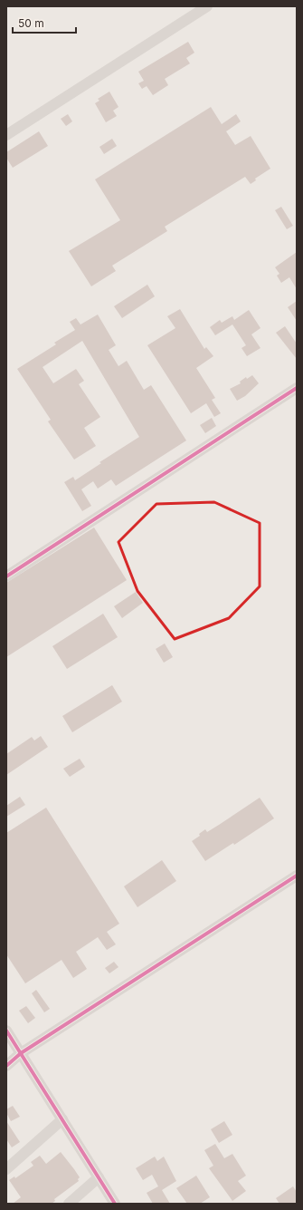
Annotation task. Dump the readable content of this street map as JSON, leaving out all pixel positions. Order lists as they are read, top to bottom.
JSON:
{
  "scale_bar": "50 m"
}
